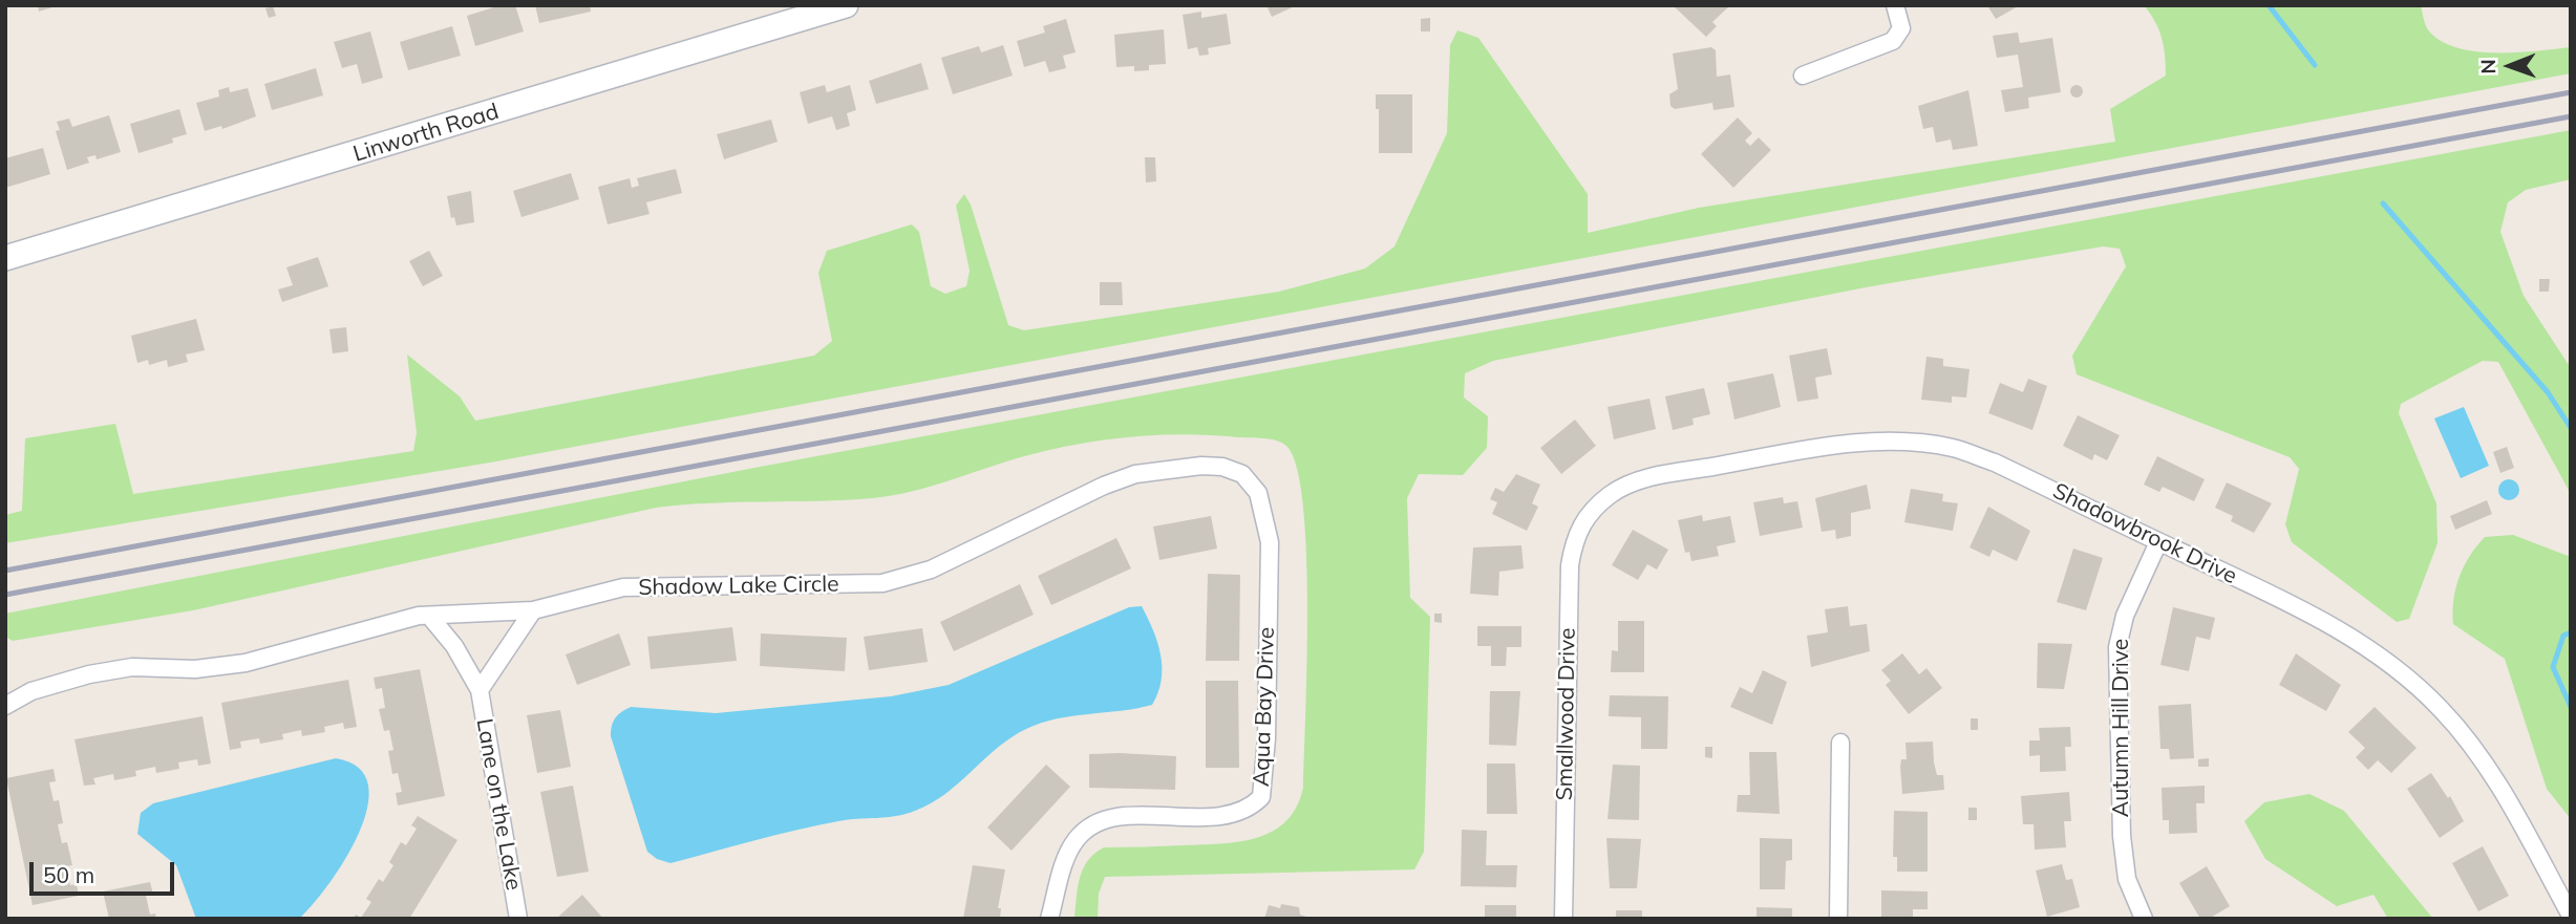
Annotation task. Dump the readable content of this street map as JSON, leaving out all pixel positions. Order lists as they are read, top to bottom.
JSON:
{
  "streets": {
    "main road": ["Linworth Road"],
    "street": [
      "Shadowbrook Drive",
      "Shadow Lake Circle",
      "Aqua Bay Drive",
      "Smallwood Drive",
      "Autumn Hill Drive",
      "Lane on the Lake"
    ]
  },
  "crossings": [
    ["Shadowbrook Drive", "Smallwood Drive"],
    ["Shadowbrook Drive", "Autumn Hill Drive"],
    ["Shadow Lake Circle", "Aqua Bay Drive"],
    ["Shadow Lake Circle", "Lane on the Lake"]
  ],
  "scale_bar": "50 m",
  "north": "left"
}
